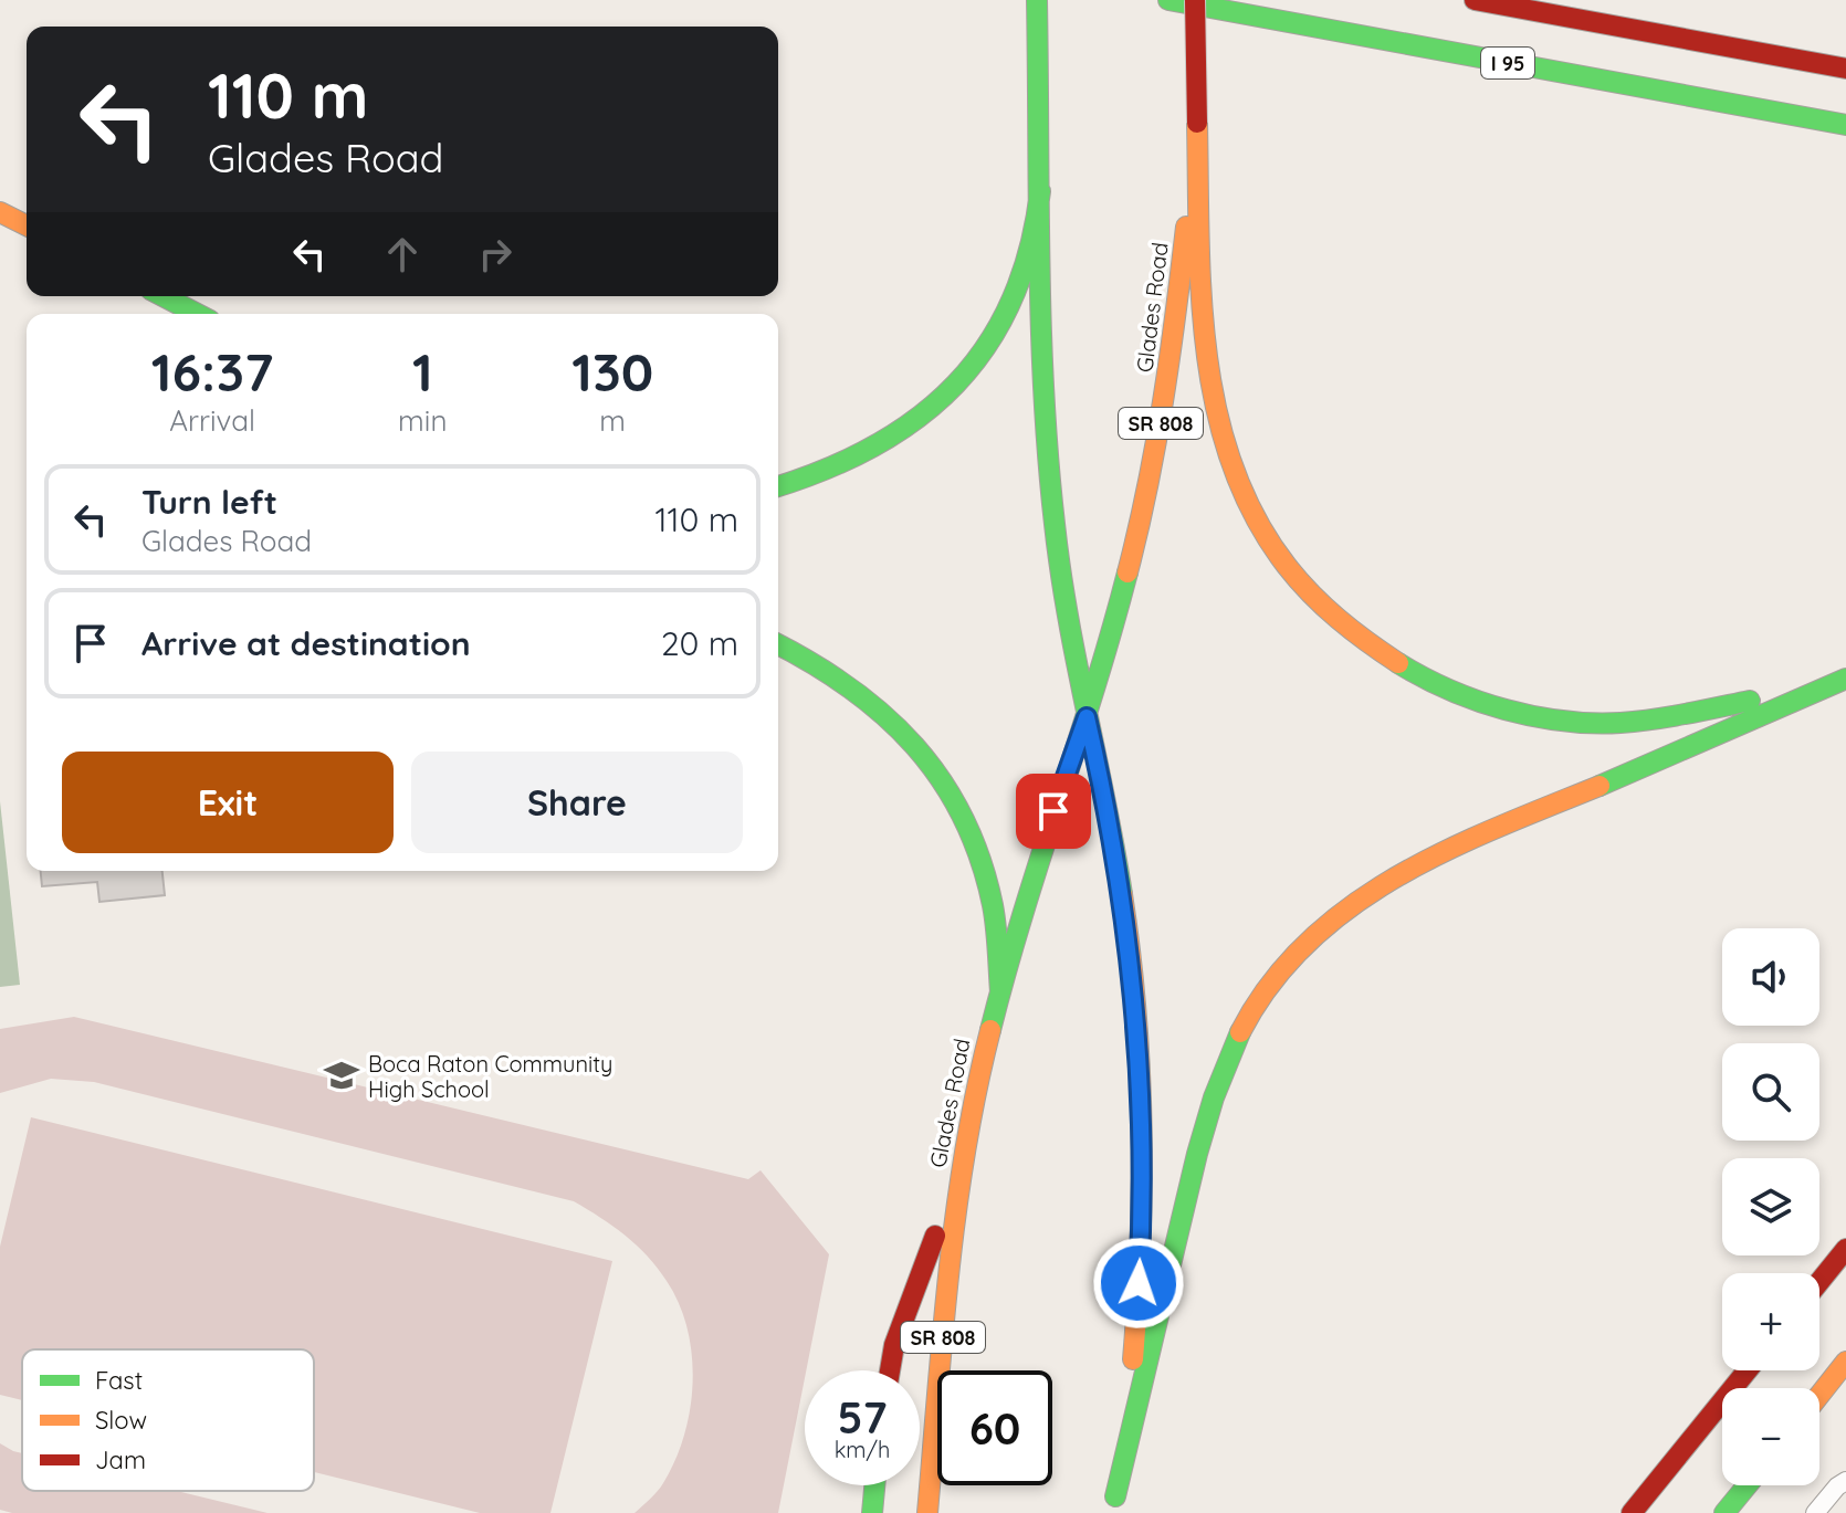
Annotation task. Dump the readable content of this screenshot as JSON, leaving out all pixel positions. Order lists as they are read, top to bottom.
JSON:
{
  "streets": {
    "main road": ["I 95", "Glades Road", "SR 808"]
  },
  "places": {
    "school or university": ["Boca Raton Community High School"]
  },
  "legend": ["Fast", "Slow", "Jam"],
  "page": {
    "turn": ["110 m", "Glades Road"],
    "eta": [
      "16:37",
      "Arrival",
      "1",
      "min",
      "130",
      "m"
    ],
    "list": [
      {
        "name": "Turn left",
        "note": "Glades Road",
        "value": "110 m"
      },
      {
        "name": "Arrive at destination",
        "value": "20 m"
      }
    ],
    "buttons": ["Exit", "Share"],
    "map_buttons": ["+", "−"],
    "speed": "57 km/h",
    "limit": "60"
  }
}
